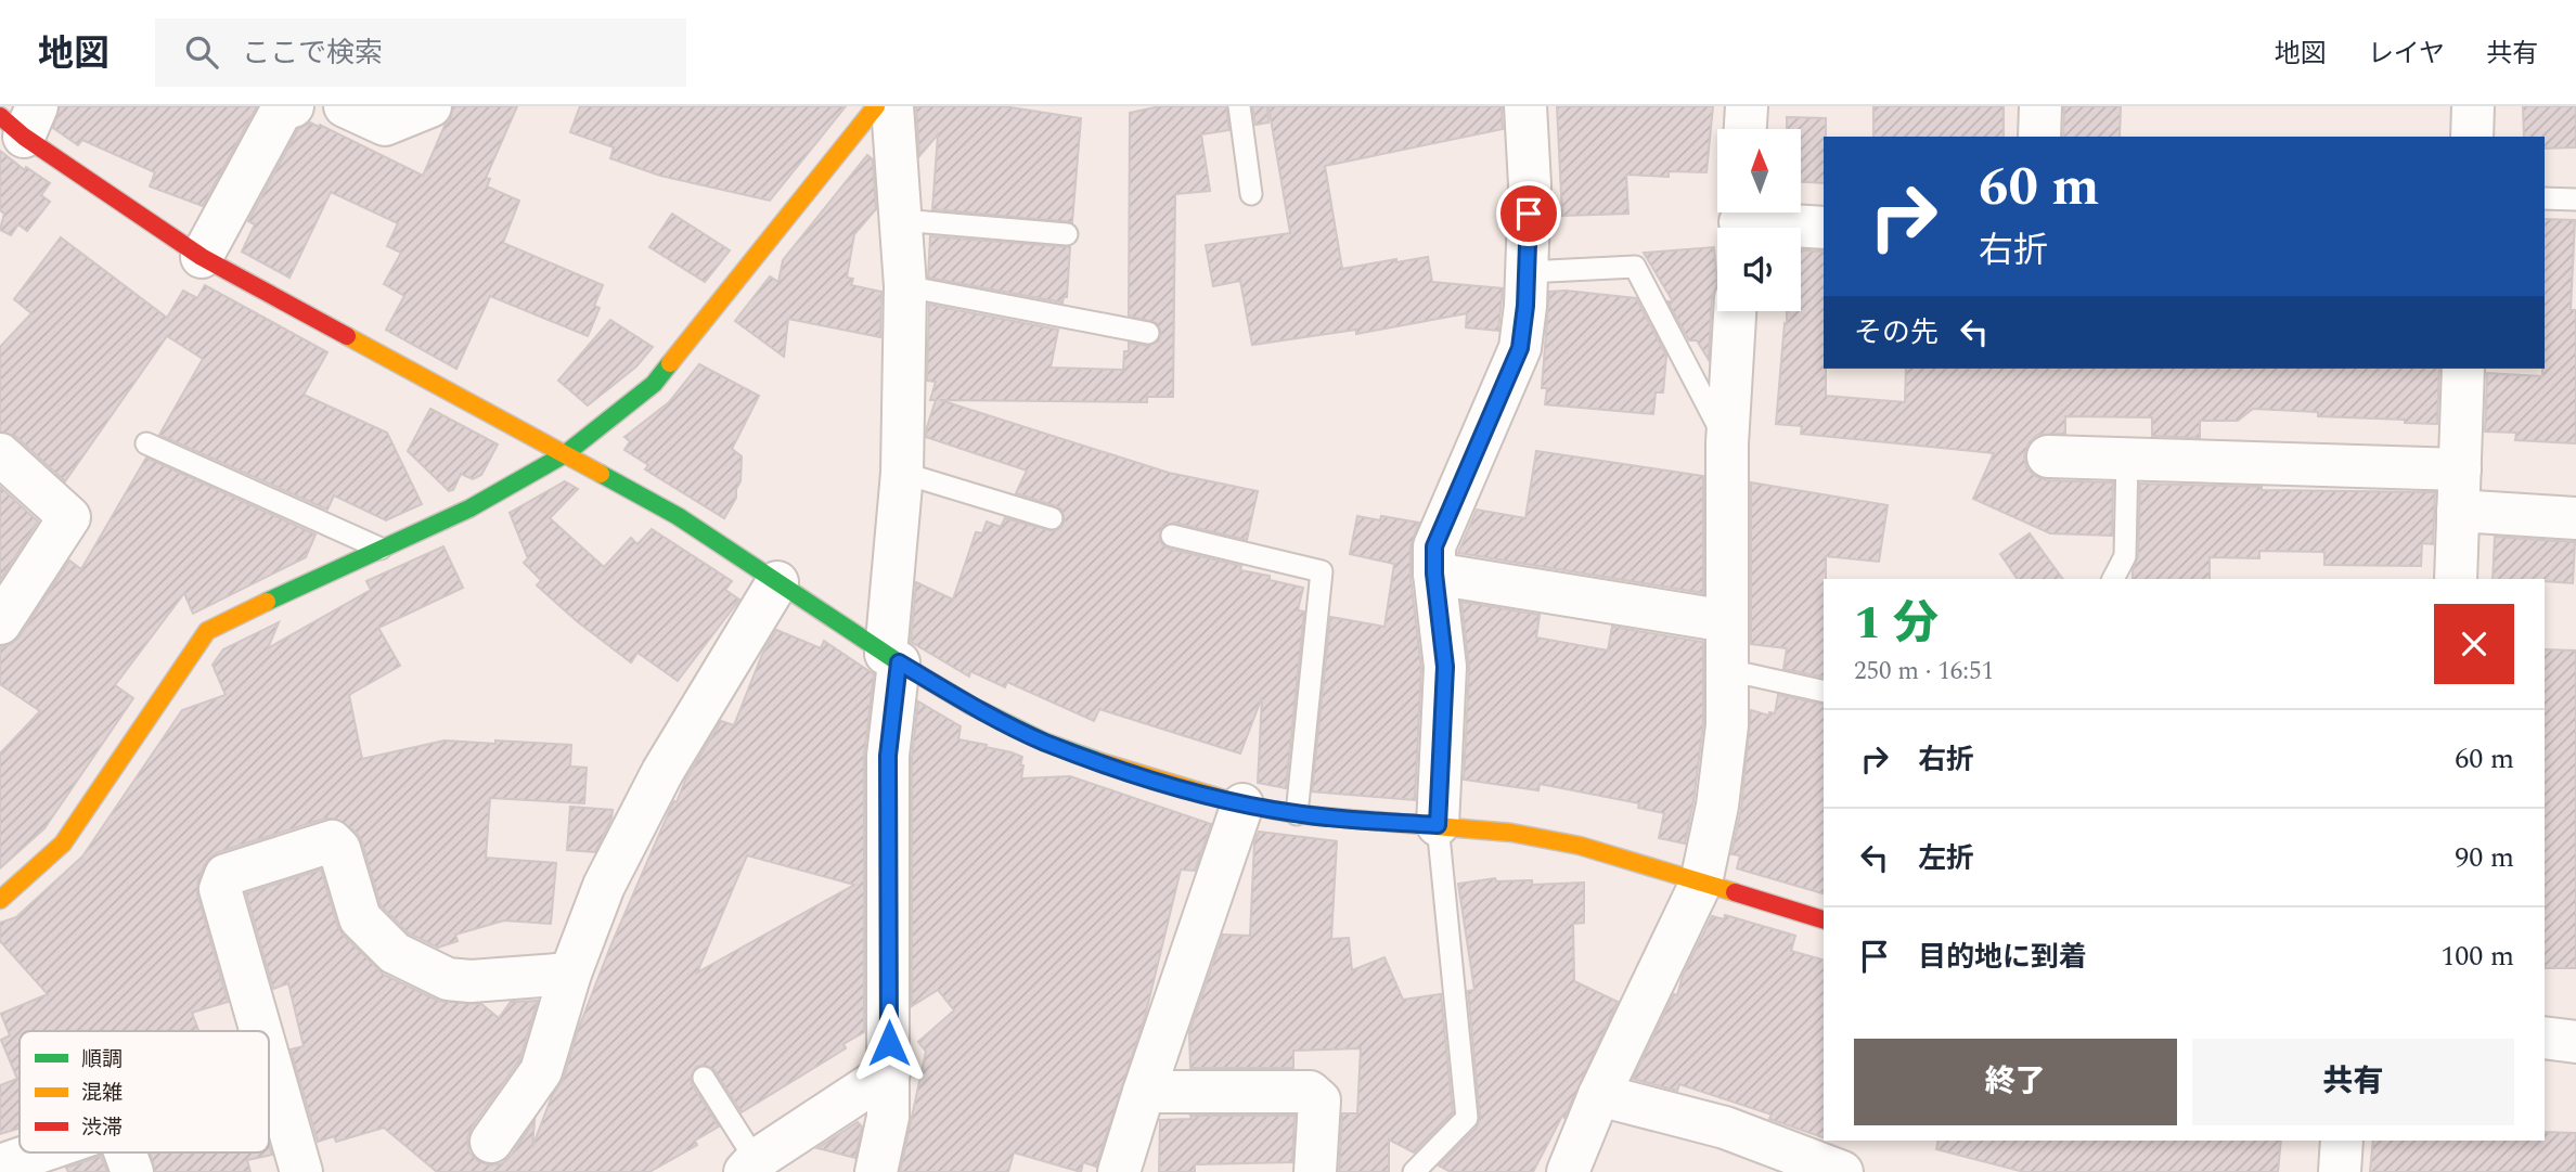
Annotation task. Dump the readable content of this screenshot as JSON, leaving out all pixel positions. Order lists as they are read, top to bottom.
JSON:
{
  "legend": ["順調", "混雑", "渋滞"],
  "north": "top",
  "page": {
    "header": "地図",
    "search": "ここで検索",
    "nav": ["地図", "レイヤ", "共有"],
    "turn": ["60 m", "右折"],
    "then": "その先",
    "heading": ["1 分", "250 m · 16:51"],
    "list": [
      {
        "name": "右折",
        "value": "60 m"
      },
      {
        "name": "左折",
        "value": "90 m"
      },
      {
        "name": "目的地に到着",
        "value": "100 m"
      }
    ],
    "buttons": ["終了", "共有"]
  }
}
